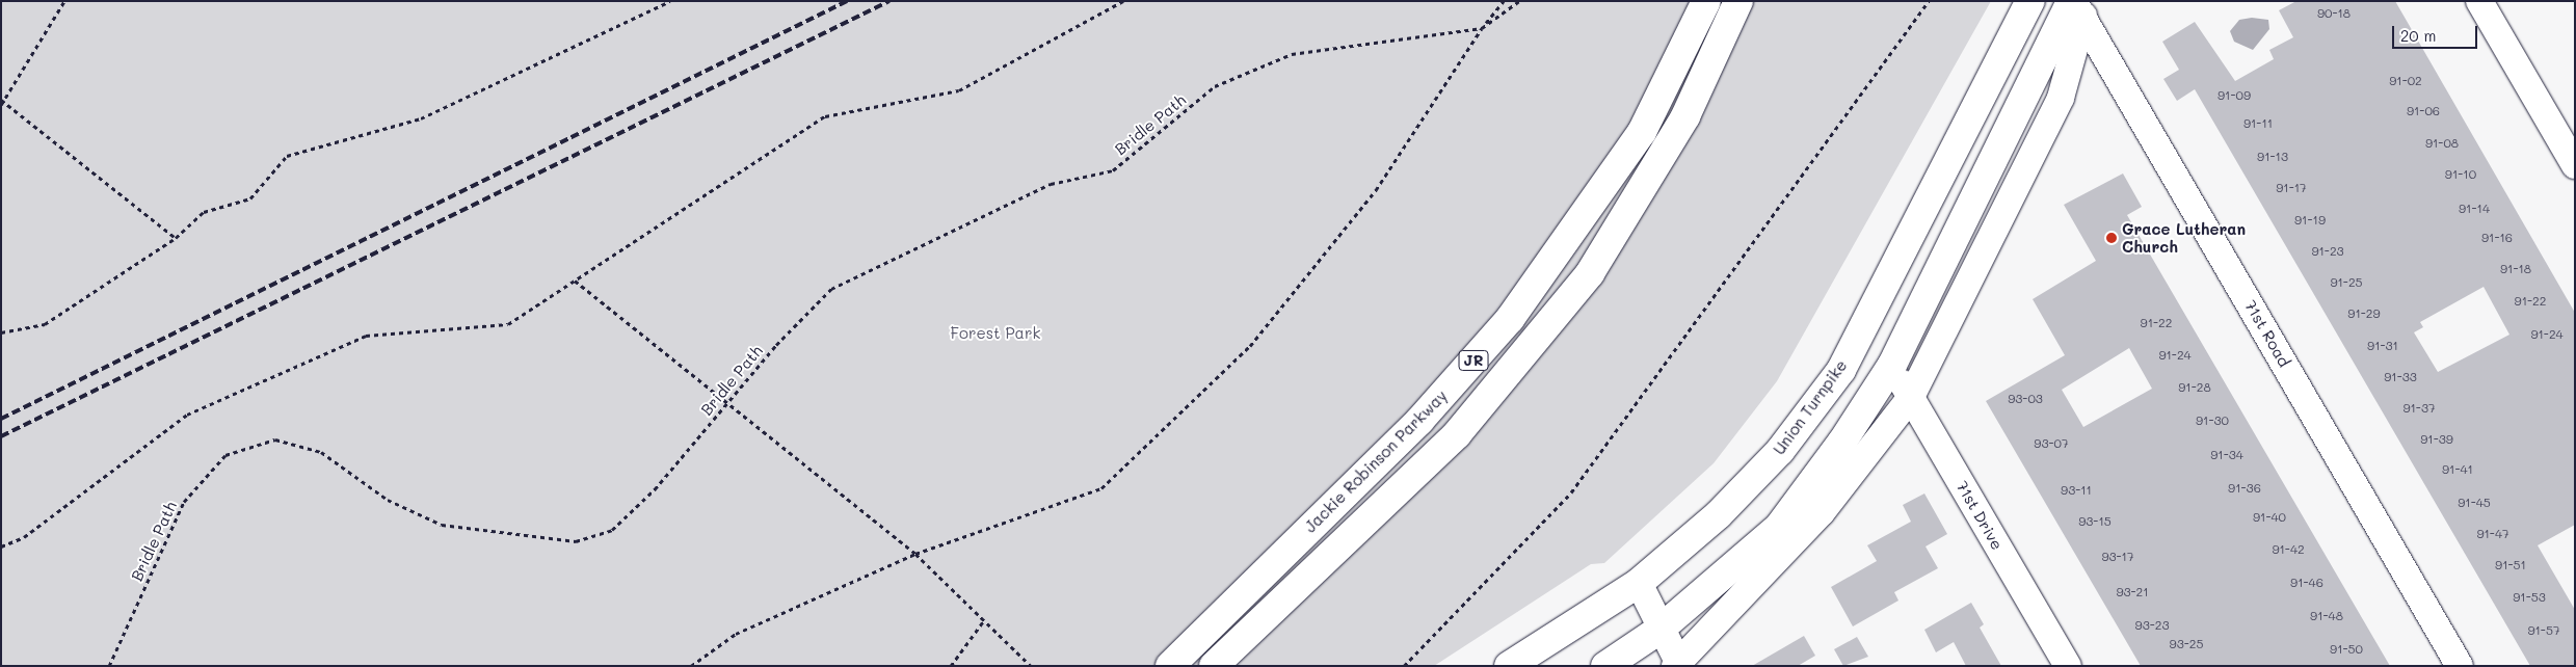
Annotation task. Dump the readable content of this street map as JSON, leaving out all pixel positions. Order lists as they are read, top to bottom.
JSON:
{
  "streets": {
    "main road": ["JR", "Union Turnpike", "Jackie Robinson Parkway"],
    "street": ["71st Road", "71st Drive"],
    "path": ["Bridle Path"]
  },
  "parks": ["Forest Park"],
  "places": ["Grace Lutheran Church"],
  "house_numbers": [
    "90-18",
    "91-02",
    "91-09",
    "91-06",
    "91-11",
    "91-08",
    "91-13",
    "91-10",
    "91-17",
    "91-14",
    "91-19",
    "91-16",
    "91-23",
    "91-18",
    "91-25",
    "91-22",
    "91-29",
    "91-22",
    "91-24",
    "91-31",
    "91-24",
    "91-33",
    "91-28",
    "93-03",
    "91-37",
    "91-30",
    "91-39",
    "93-07",
    "91-34",
    "91-41",
    "91-36",
    "93-11",
    "91-45",
    "91-40",
    "93-15",
    "91-47",
    "91-42",
    "93-17",
    "91-51",
    "91-46",
    "93-21",
    "91-53",
    "91-48",
    "93-23",
    "91-57",
    "93-25",
    "91-50"
  ],
  "scale_bar": "20 m"
}
